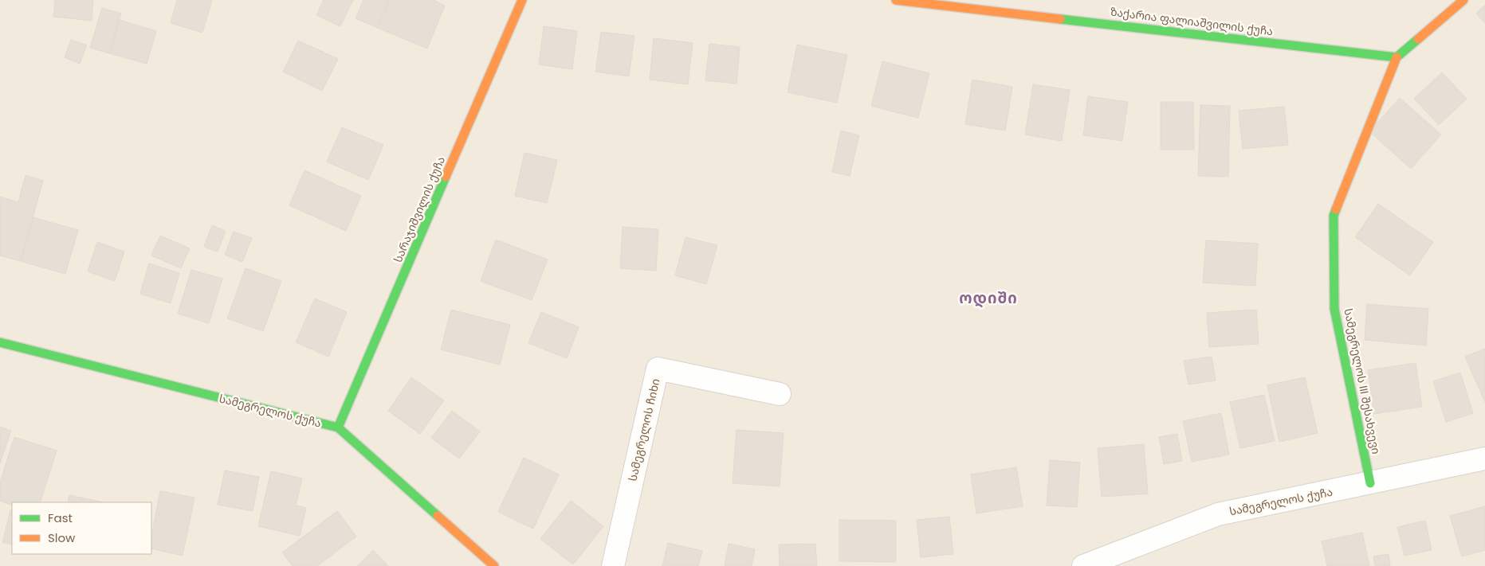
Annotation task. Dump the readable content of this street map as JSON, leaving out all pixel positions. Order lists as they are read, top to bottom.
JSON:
{
  "streets": {
    "street": [
      "ზაქარია ფალიაშვილის ქუჩა",
      "სარაჯიშვილის ქუჩა",
      "სამეგრელოს III შესახვევი",
      "სამეგრელოს ქუჩა",
      "სამეგრელოს ჩიხი"
    ]
  },
  "crossings": [
    ["ზაქარია ფალიაშვილის ქუჩა", "სამეგრელოს III შესახვევი"],
    ["სარაჯიშვილის ქუჩა", "სამეგრელოს ქუჩა"],
    ["სამეგრელოს III შესახვევი", "სამეგრელოს ქუჩა"]
  ],
  "districts": ["ოდიში"],
  "legend": ["Fast", "Slow"]
}
